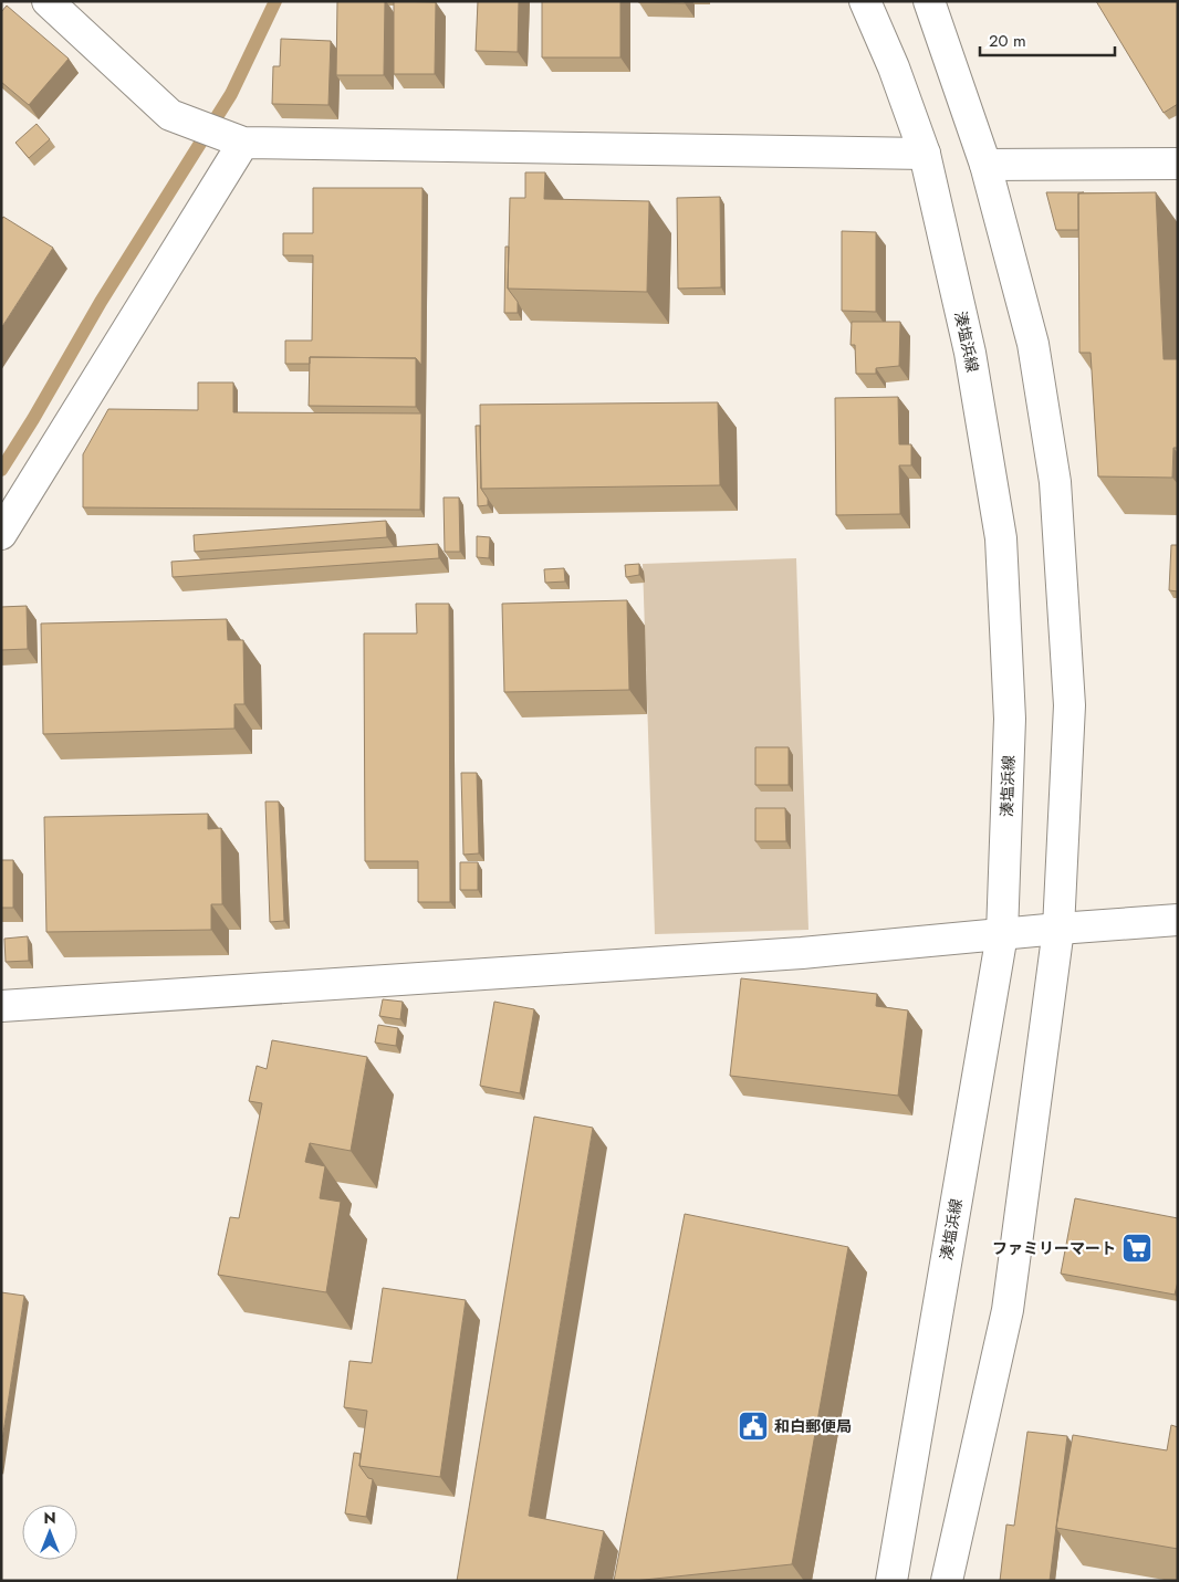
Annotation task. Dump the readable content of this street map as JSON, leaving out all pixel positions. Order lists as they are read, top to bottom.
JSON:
{
  "streets": {
    "main road": ["湊塩浜線"]
  },
  "places": {
    "supermarket": ["ファミリーマート"],
    "public building": ["和白郵便局"]
  },
  "scale_bar": "20 m",
  "north": "top"
}
